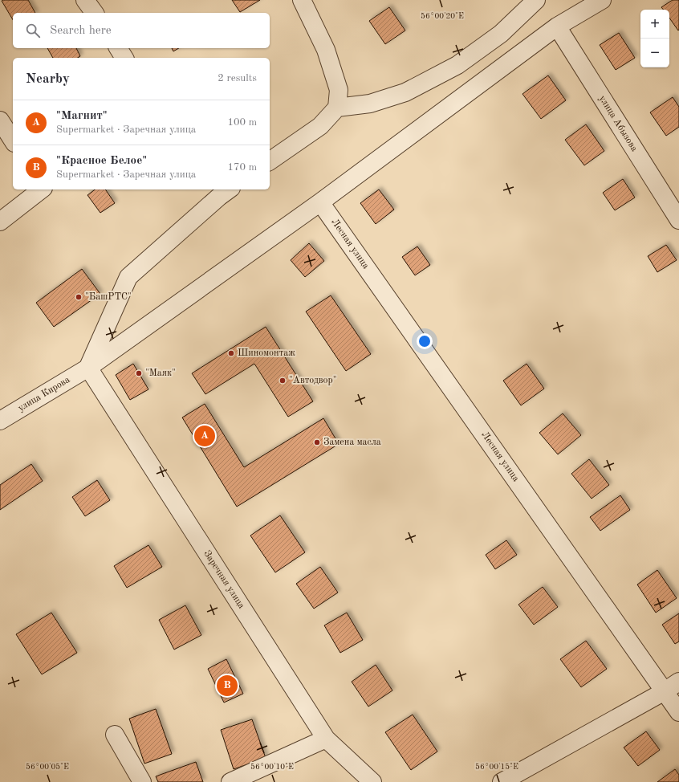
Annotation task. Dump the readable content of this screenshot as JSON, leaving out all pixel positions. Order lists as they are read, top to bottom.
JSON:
{
  "streets": {
    "street": [
      "улица Абызова",
      "Лесная улица",
      "улица Кирова",
      "Заречная улица"
    ]
  },
  "crossings": [
    ["улица Абызова", "улица Кирова"],
    ["Лесная улица", "улица Кирова"],
    ["улица Кирова", "Заречная улица"]
  ],
  "places": [
    "\"БашРТС\"",
    "Шиномонтаж",
    "\"Маяк\"",
    "\"Автодвор\"",
    "Замена масла"
  ],
  "page": {
    "map_buttons": ["+", "−"],
    "search": "Search here",
    "heading": ["Nearby", "2 results"],
    "list": [
      {
        "mark": "A",
        "name": "\"Магнит\"",
        "note": "Supermarket · Заречная улица",
        "value": "100 m"
      },
      {
        "mark": "B",
        "name": "\"Красное Белое\"",
        "note": "Supermarket · Заречная улица",
        "value": "170 m"
      }
    ],
    "pins": ["A", "B"]
  },
  "coordinates": [
    "56°00'20\"E",
    "56°00'05\"E",
    "56°00'10\"E",
    "56°00'15\"E"
  ]
}
